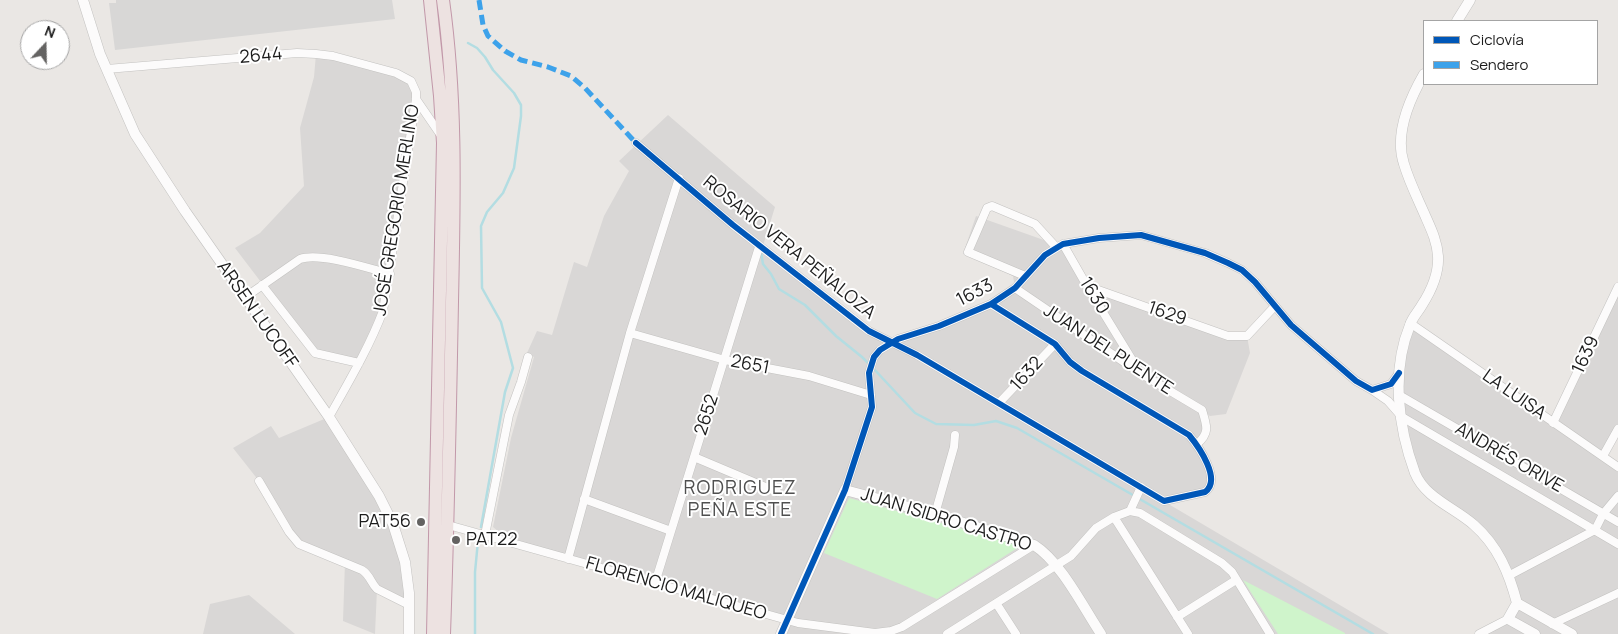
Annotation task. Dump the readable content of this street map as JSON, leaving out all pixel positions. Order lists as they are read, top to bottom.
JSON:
{
  "streets": {
    "street": [
      "2644",
      "JOSÉ GREGORIO MERLINO",
      "ROSARIO VERA PEÑALOZA",
      "1633",
      "1630",
      "1629",
      "ARSEN LUCOFF",
      "JUAN DEL PUENTE",
      "1639",
      "2651",
      "1632",
      "LA LUISA",
      "2652",
      "ANDRÉS ORIVE",
      "JUAN ISIDRO CASTRO",
      "FLORENCIO MALIQUEO"
    ]
  },
  "crossings": [
    ["2644", "JOSÉ GREGORIO MERLINO"],
    ["2644", "ARSEN LUCOFF"],
    ["JOSÉ GREGORIO MERLINO", "ARSEN LUCOFF"],
    ["ROSARIO VERA PEÑALOZA", "1633"],
    ["ROSARIO VERA PEÑALOZA", "JUAN DEL PUENTE"],
    ["ROSARIO VERA PEÑALOZA", "1632"],
    ["ROSARIO VERA PEÑALOZA", "2652"],
    ["1633", "1630"],
    ["1633", "JUAN DEL PUENTE"],
    ["1633", "2651"],
    ["1633", "ANDRÉS ORIVE"],
    ["1633", "JUAN ISIDRO CASTRO"],
    ["1630", "1629"],
    ["1630", "JUAN DEL PUENTE"],
    ["1630", "ANDRÉS ORIVE"],
    ["1629", "ANDRÉS ORIVE"],
    ["JUAN DEL PUENTE", "1632"],
    ["1639", "LA LUISA"],
    ["2651", "2652"],
    ["2652", "FLORENCIO MALIQUEO"],
    ["JUAN ISIDRO CASTRO", "FLORENCIO MALIQUEO"]
  ],
  "districts": ["RODRIGUEZ PEÑA ESTE"],
  "places": ["PAT56", "PAT22"],
  "legend": ["Ciclovía", "Sendero"],
  "north": "top"
}
